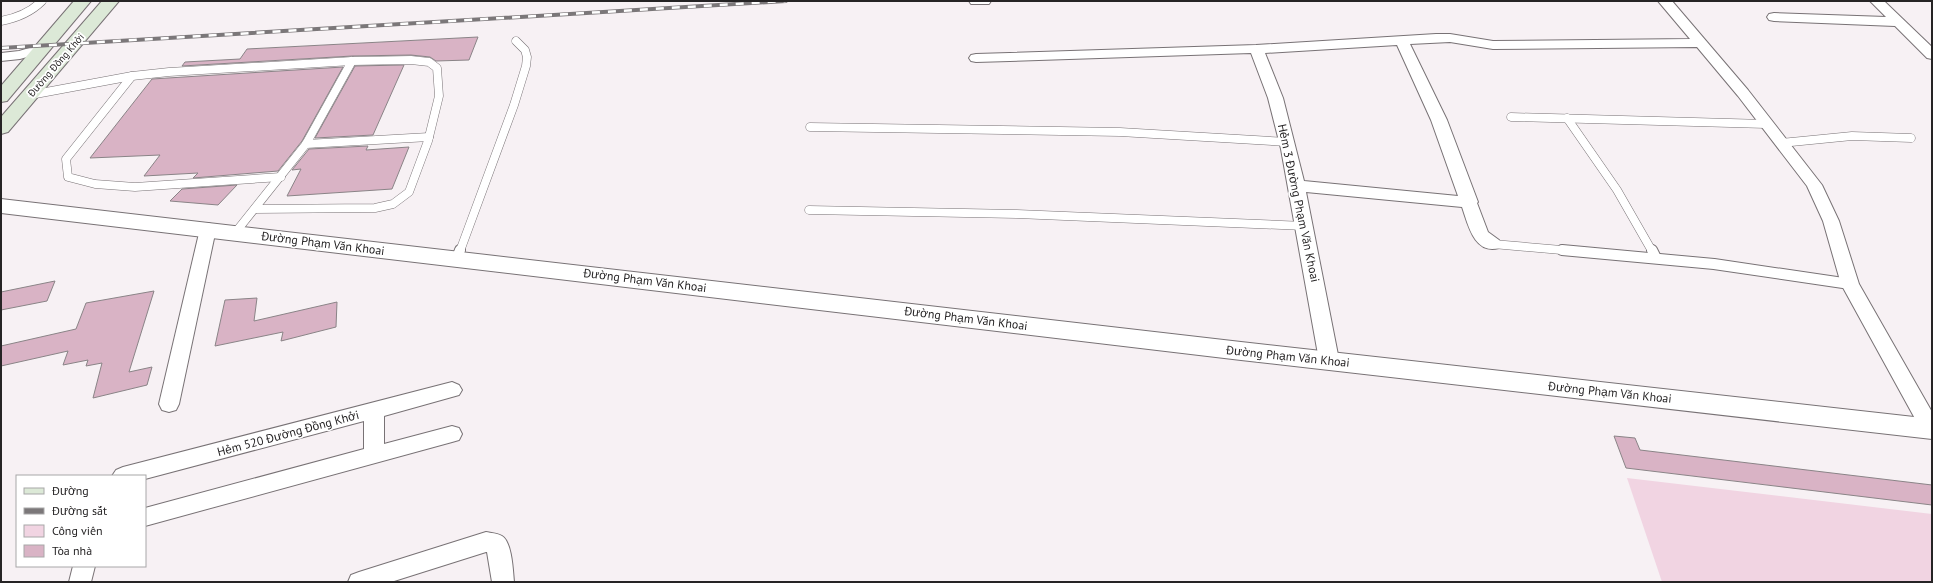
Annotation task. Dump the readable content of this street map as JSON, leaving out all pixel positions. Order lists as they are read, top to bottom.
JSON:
{
  "streets": {
    "main road": ["Đường Đồng Khởi"],
    "street": ["Hẻm 3 Đường Phạm Văn Khoai", "Đường Phạm Văn Khoai", "Hẻm 520 Đường Đồng Khởi"]
  },
  "crossings": [
    ["Hẻm 3 Đường Phạm Văn Khoai", "Đường Phạm Văn Khoai"]
  ],
  "legend": [
    "Đường",
    "Đường sắt",
    "Công viên",
    "Tòa nhà"
  ]
}
